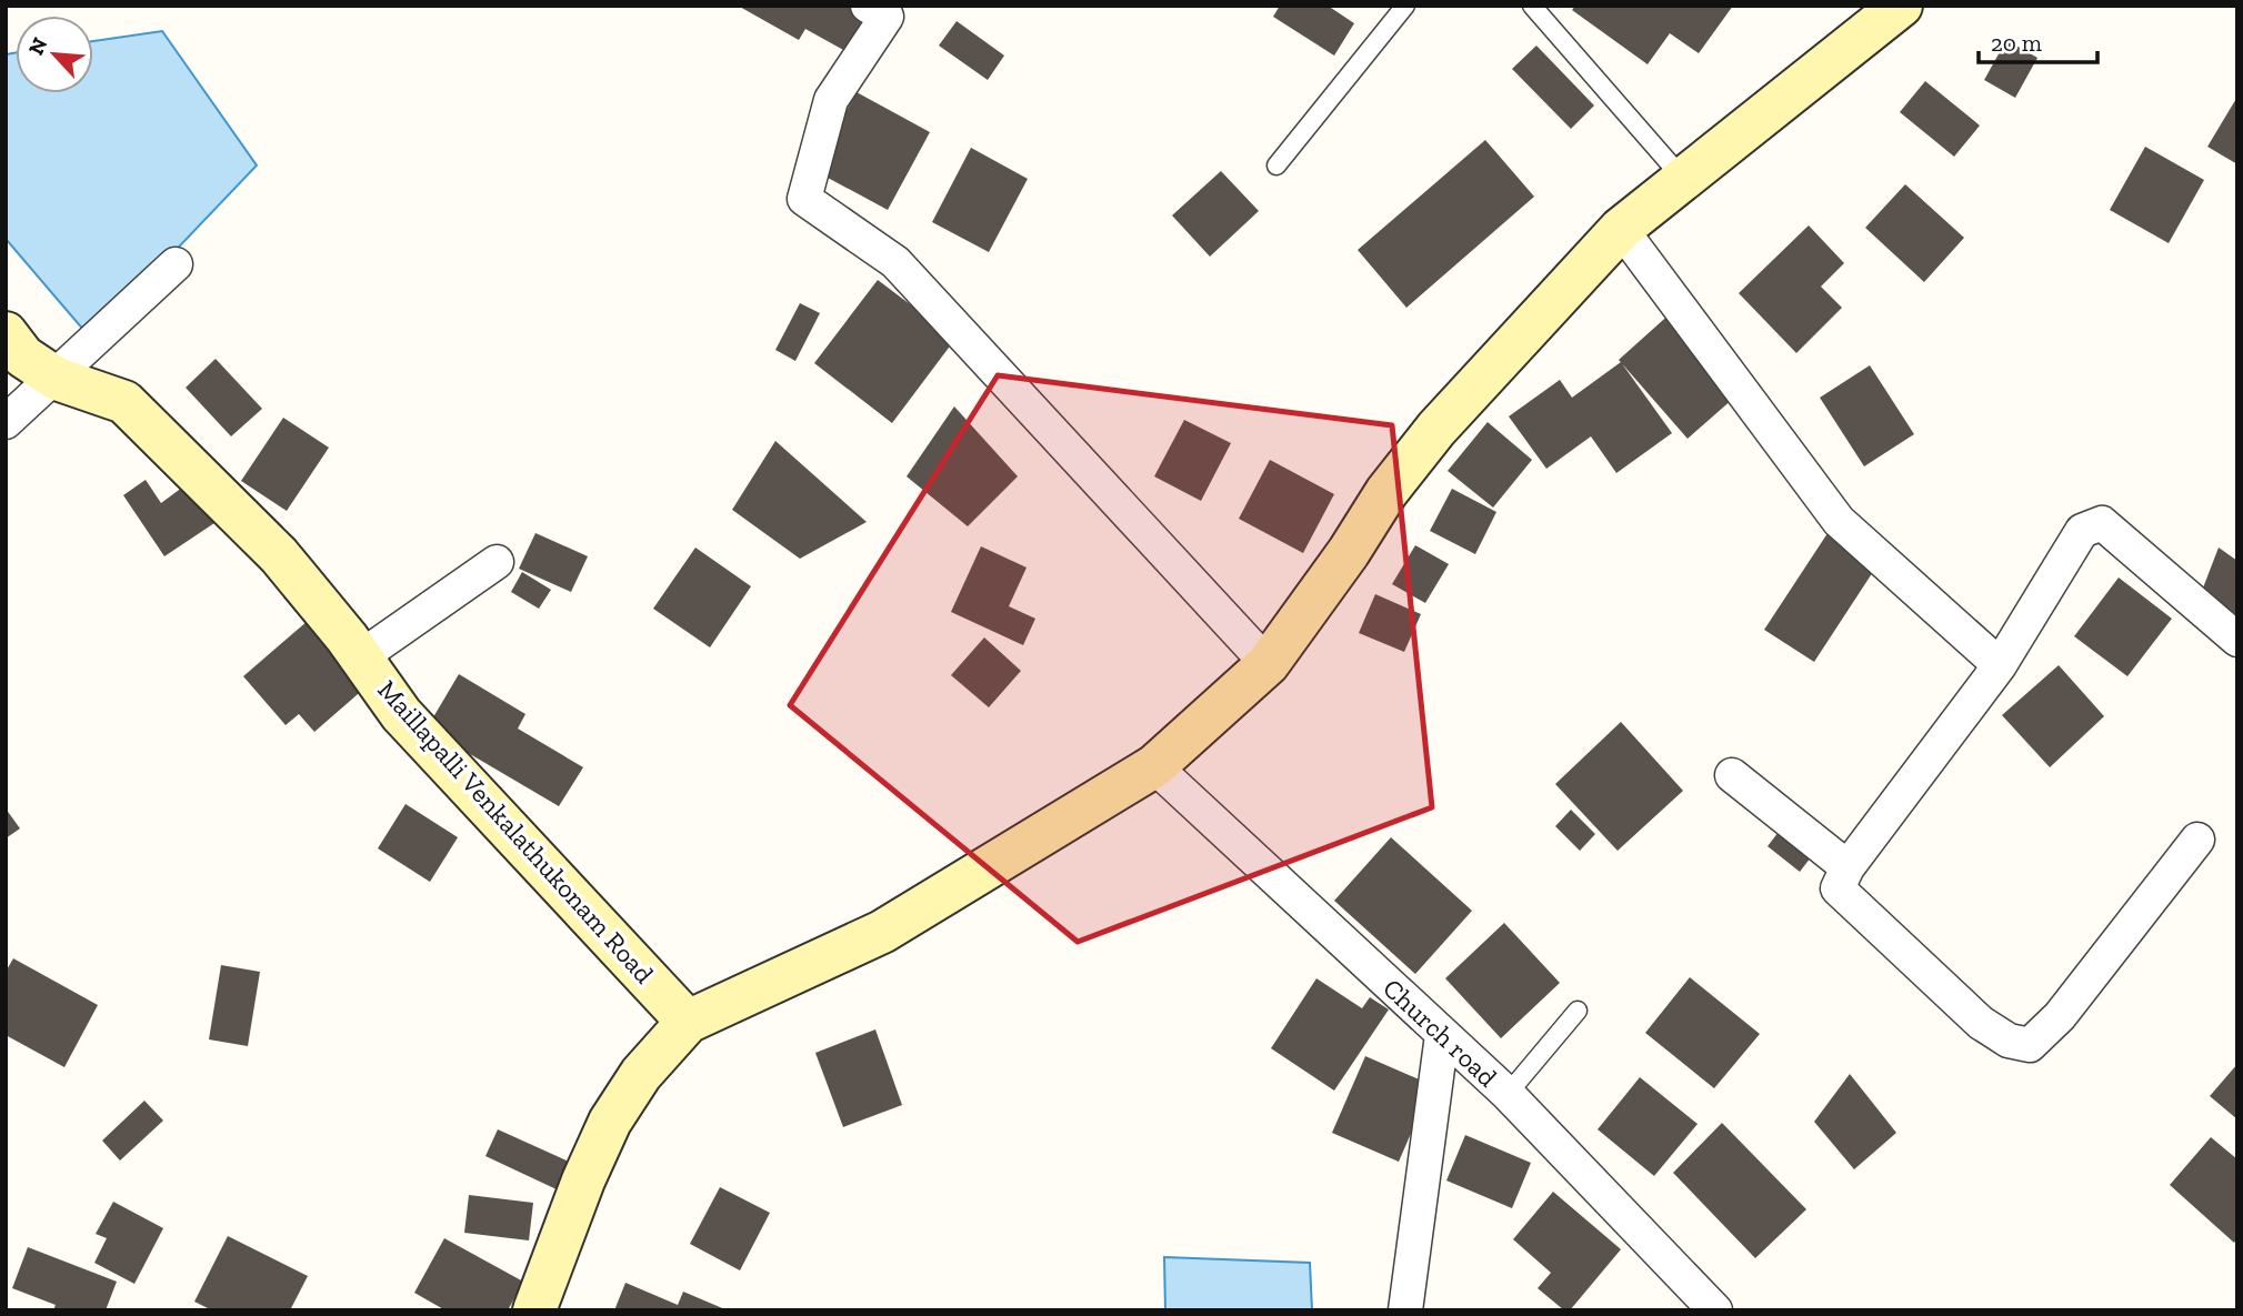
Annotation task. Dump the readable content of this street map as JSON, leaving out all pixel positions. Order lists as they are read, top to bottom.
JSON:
{
  "streets": {
    "main road": ["Maillapalli Venkalathukonam Road"],
    "street": ["Church road"]
  },
  "scale_bar": "20 m",
  "north": "top left"
}
